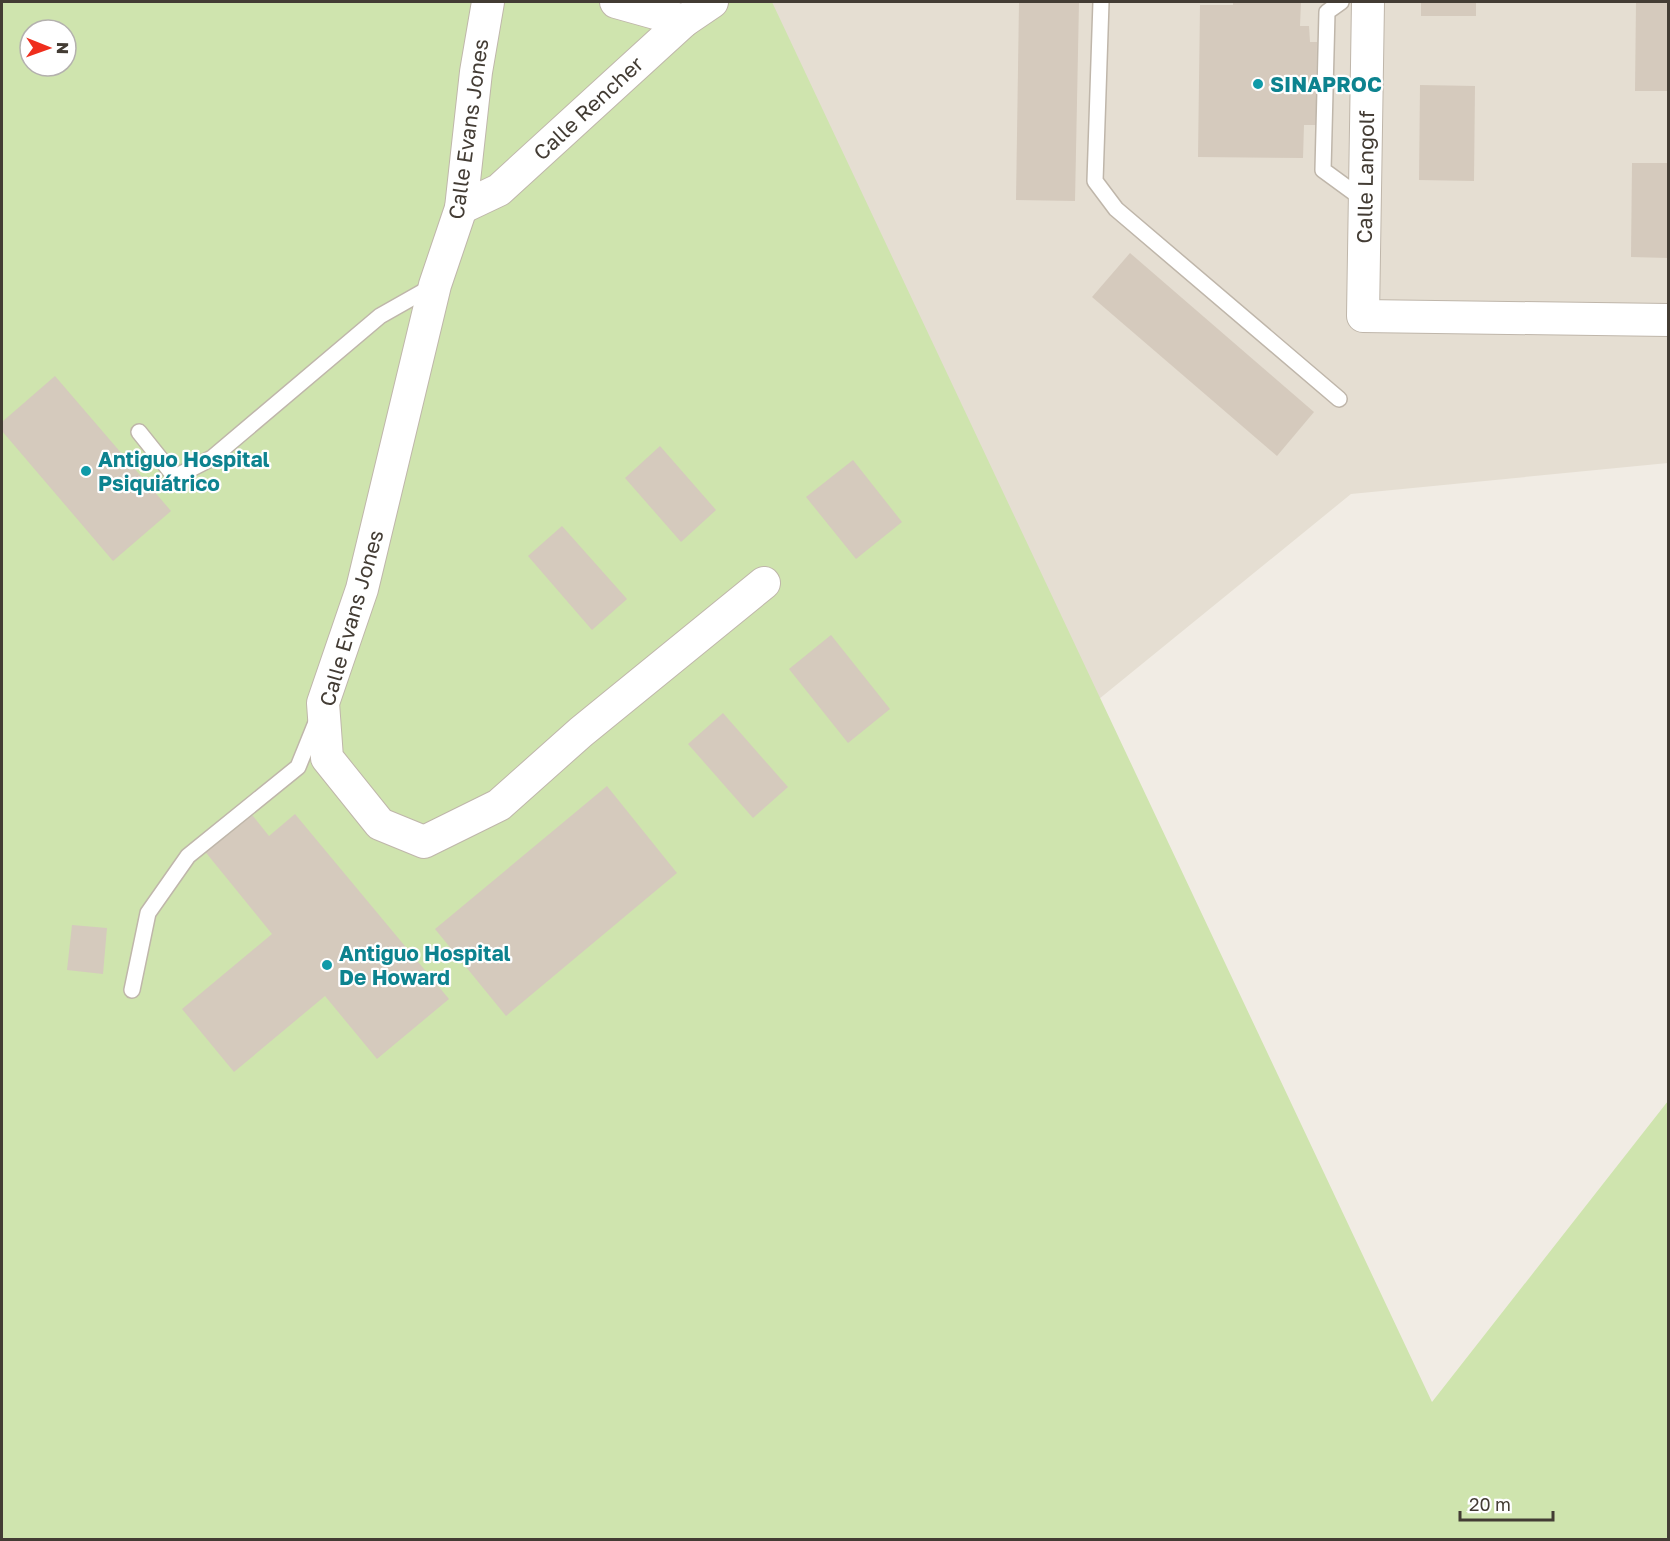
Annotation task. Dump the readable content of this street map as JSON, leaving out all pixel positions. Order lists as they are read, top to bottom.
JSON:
{
  "streets": {
    "street": ["Calle Rencher", "Calle Evans Jones", "Calle Langolf"]
  },
  "crossings": [
    ["Calle Rencher", "Calle Evans Jones"]
  ],
  "places": ["SINAPROC", "Antiguo Hospital Psiquiátrico", "Antiguo Hospital De Howard"],
  "scale_bar": "20 m",
  "north": "right"
}
